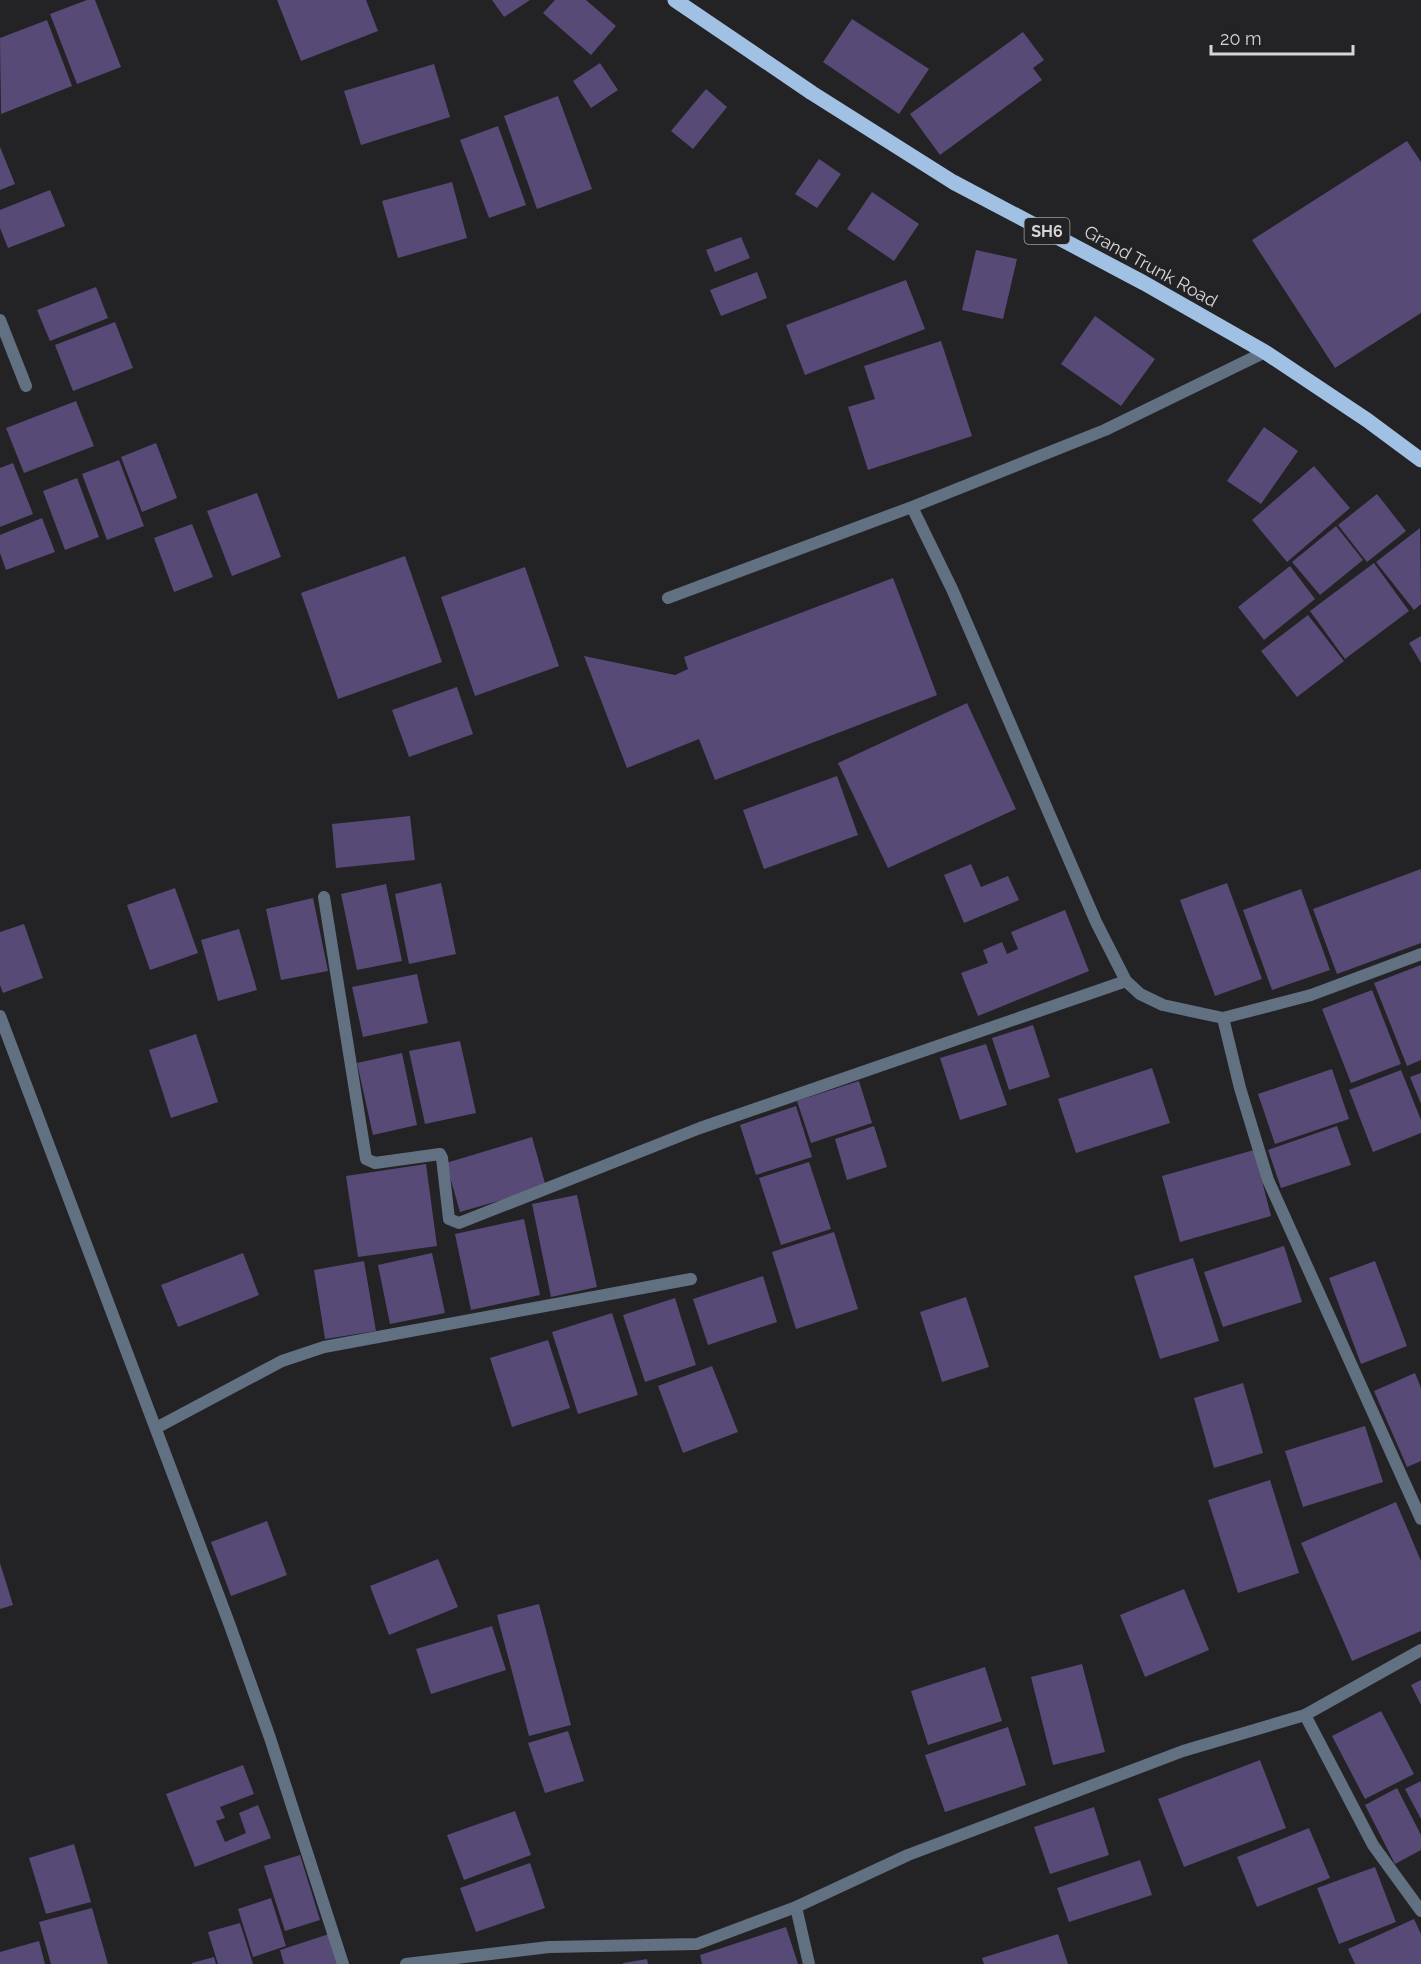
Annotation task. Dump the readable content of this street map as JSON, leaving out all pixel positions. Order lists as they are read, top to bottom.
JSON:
{
  "streets": {
    "main road": ["SH6", "Grand Trunk Road"]
  },
  "scale_bar": "20 m"
}
